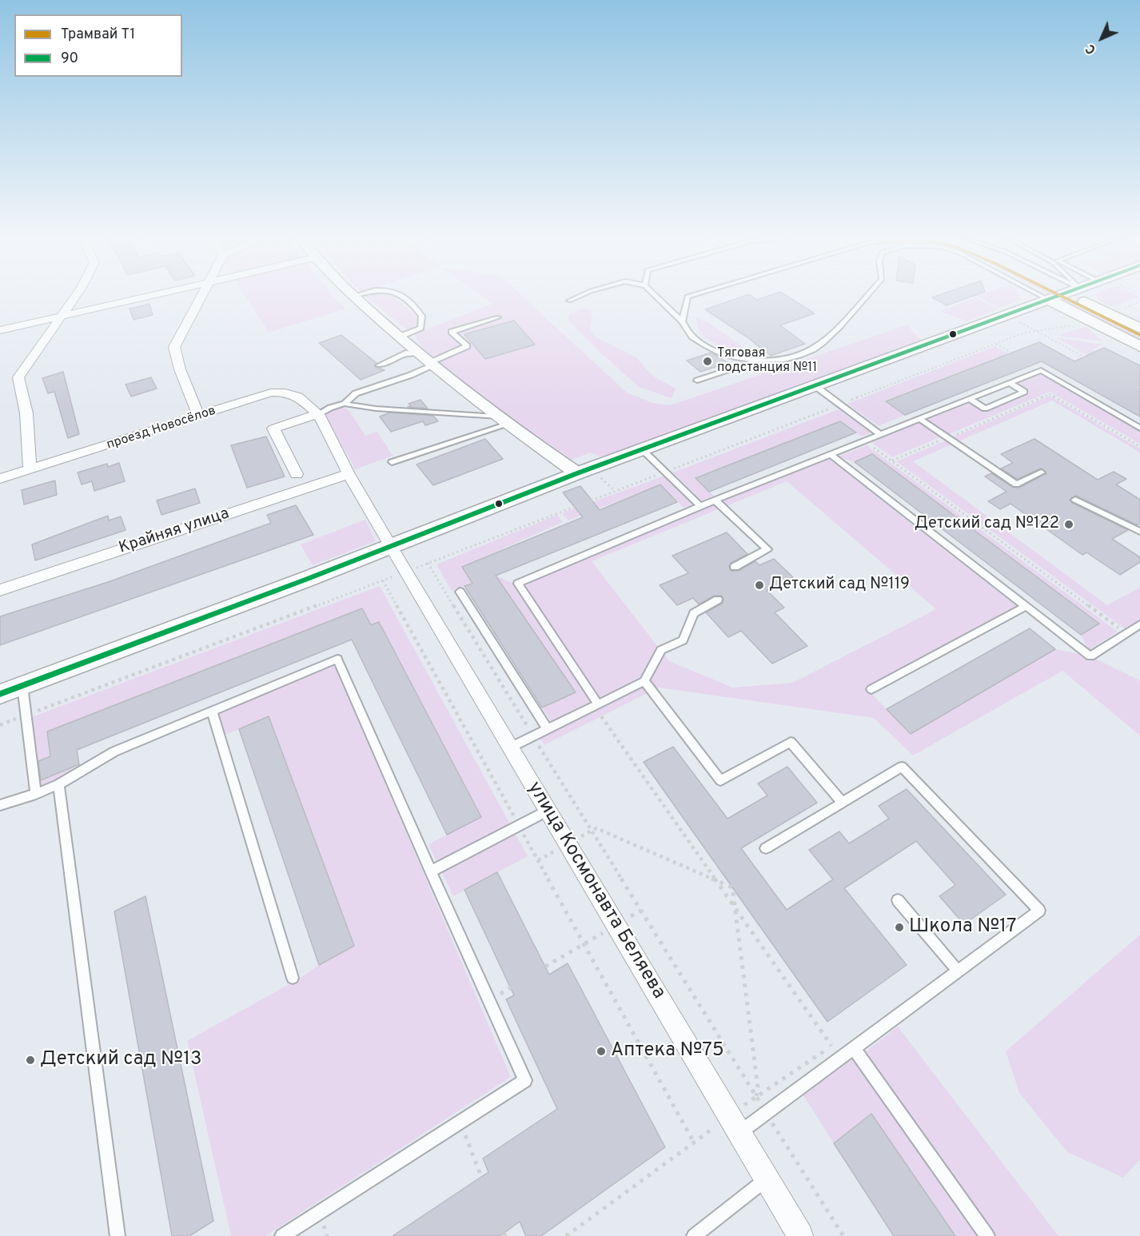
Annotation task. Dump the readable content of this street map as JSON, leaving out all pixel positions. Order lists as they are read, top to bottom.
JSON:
{
  "streets": {
    "street": ["проезд Новосёлов", "Крайняя улица", "улица Космонавта Беляева"]
  },
  "crossings": [
    ["проезд Новосёлов", "улица Космонавта Беляева"],
    ["Крайняя улица", "улица Космонавта Беляева"]
  ],
  "places": [
    "Тяговая подстанция №11",
    "Детский сад №122",
    "Детский сад №119",
    "Школа №17",
    "Аптека №75",
    "Детский сад №13"
  ],
  "lines": ["tram line T1", "transit line 90"],
  "legend": ["Трамвай T1", "90"],
  "north": "bottom left"
}
